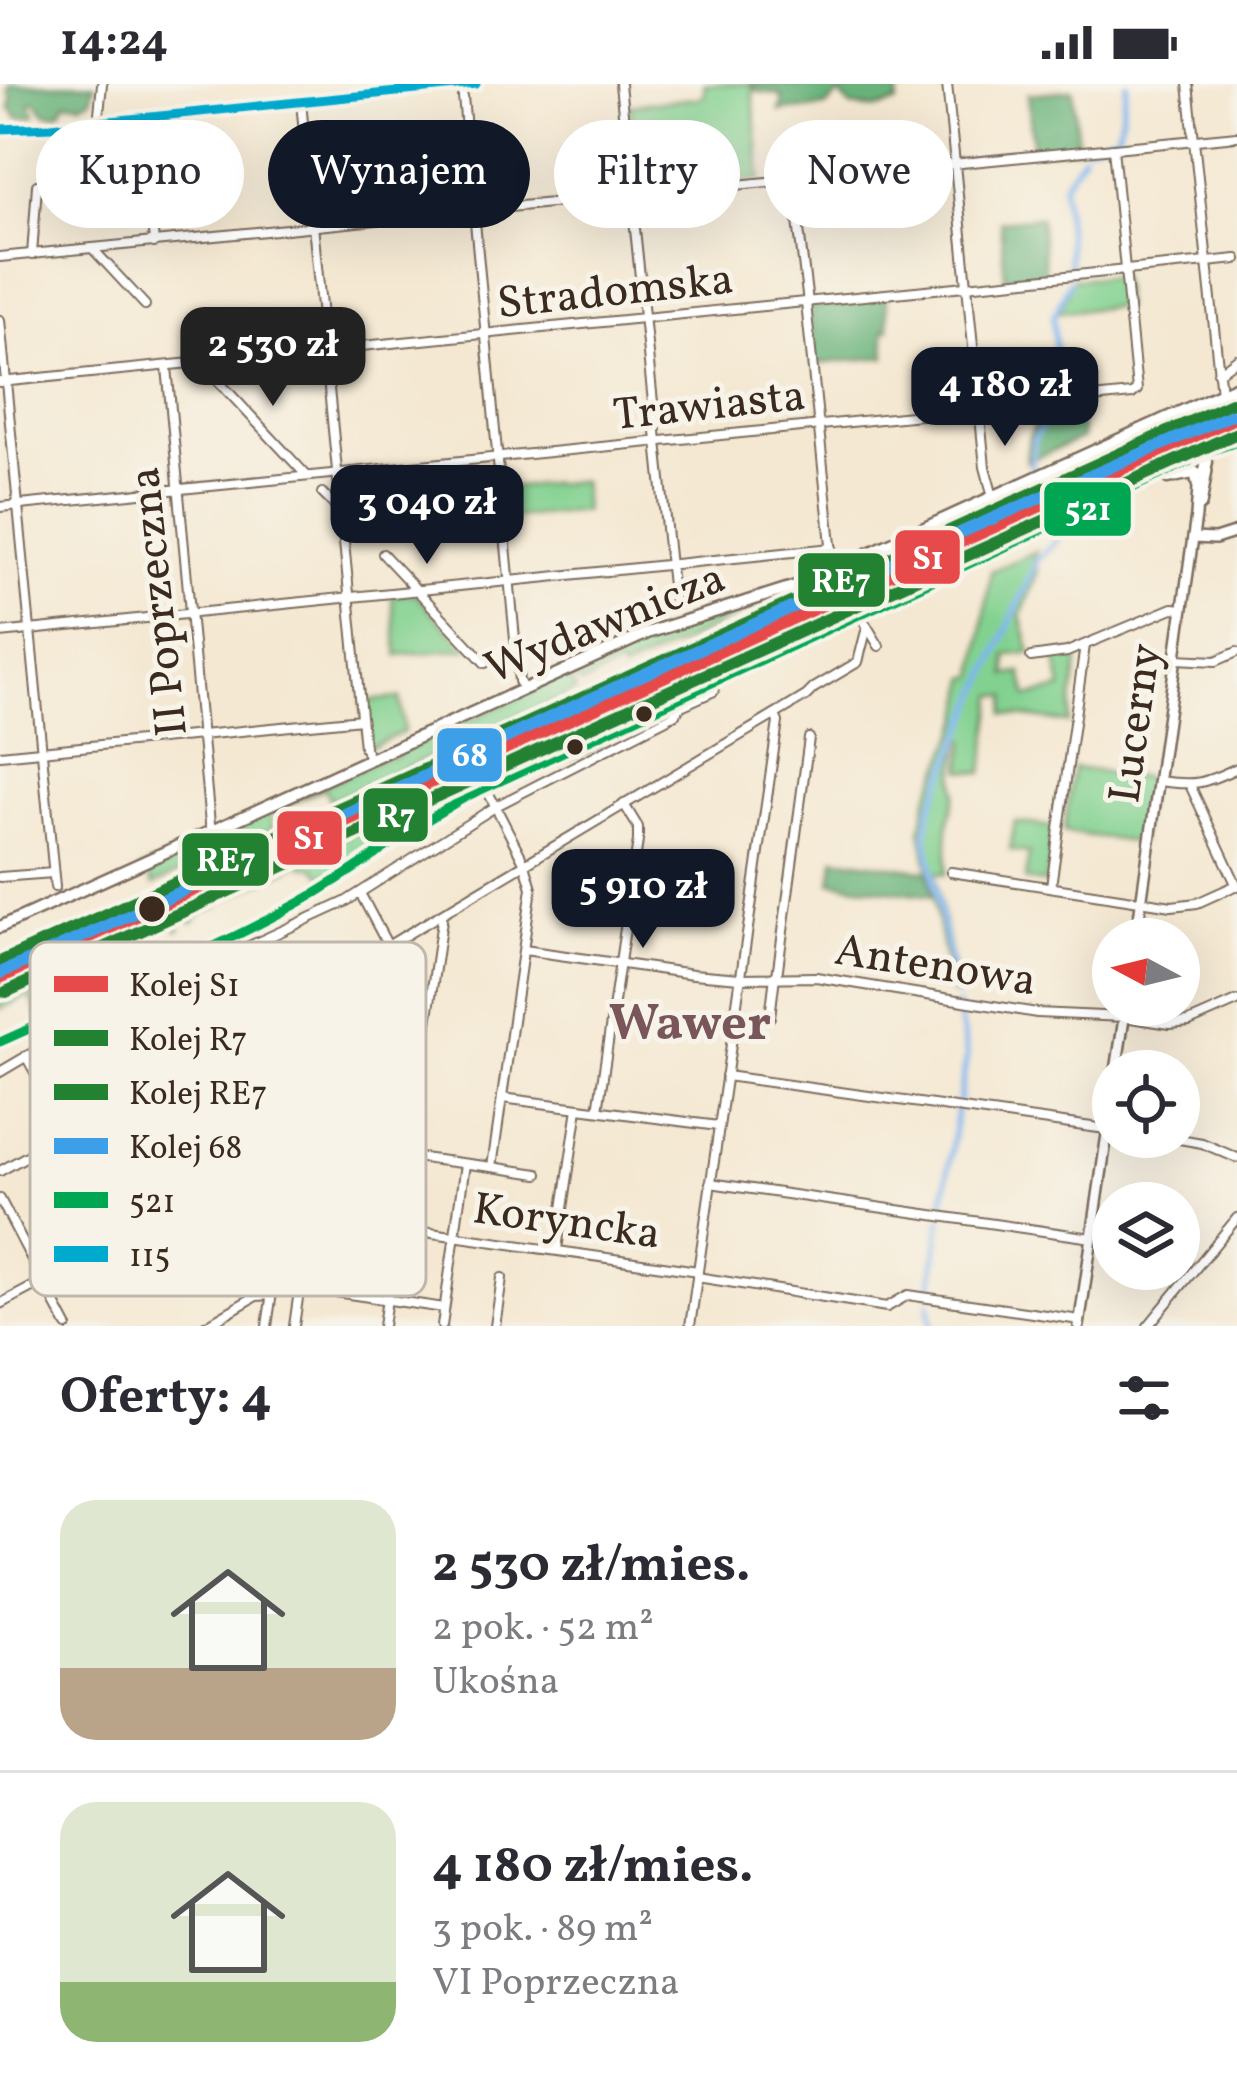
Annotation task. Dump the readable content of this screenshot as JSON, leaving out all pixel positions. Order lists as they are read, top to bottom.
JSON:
{
  "streets": {
    "main road": ["Wydawnicza"],
    "street": [
      "Stradomska",
      "Trawiasta",
      "II Poprzeczna",
      "Lucerny",
      "Antenowa",
      "Koryncka"
    ]
  },
  "crossings": [
    ["Stradomska", "Trawiasta"],
    ["Stradomska", "II Poprzeczna"],
    ["Trawiasta", "II Poprzeczna"],
    ["II Poprzeczna", "Wydawnicza"]
  ],
  "districts": ["Wawer"],
  "lines": [
    "transit line 115",
    "rail line RE7",
    "rail line 68",
    "rail line S1",
    "rail line R7",
    "transit line 521"
  ],
  "legend": [
    "Kolej S1",
    "Kolej R7",
    "Kolej RE7",
    "Kolej 68",
    "521",
    "115"
  ],
  "north": "left",
  "page": {
    "status": "14:24",
    "chip": [
      "Kupno",
      "Wynajem",
      "Filtry",
      "Nowe"
    ],
    "price": [
      "2 530 zł",
      "4 180 zł",
      "3 040 zł",
      "5 910 zł"
    ],
    "heading": "Oferty: 4",
    "list": [
      {
        "name": "2 530 zł/mies.",
        "note": "2 pok. · 52 m² · Ukośna"
      },
      {
        "name": "4 180 zł/mies.",
        "note": "3 pok. · 89 m² · VI Poprzeczna"
      }
    ]
  }
}
